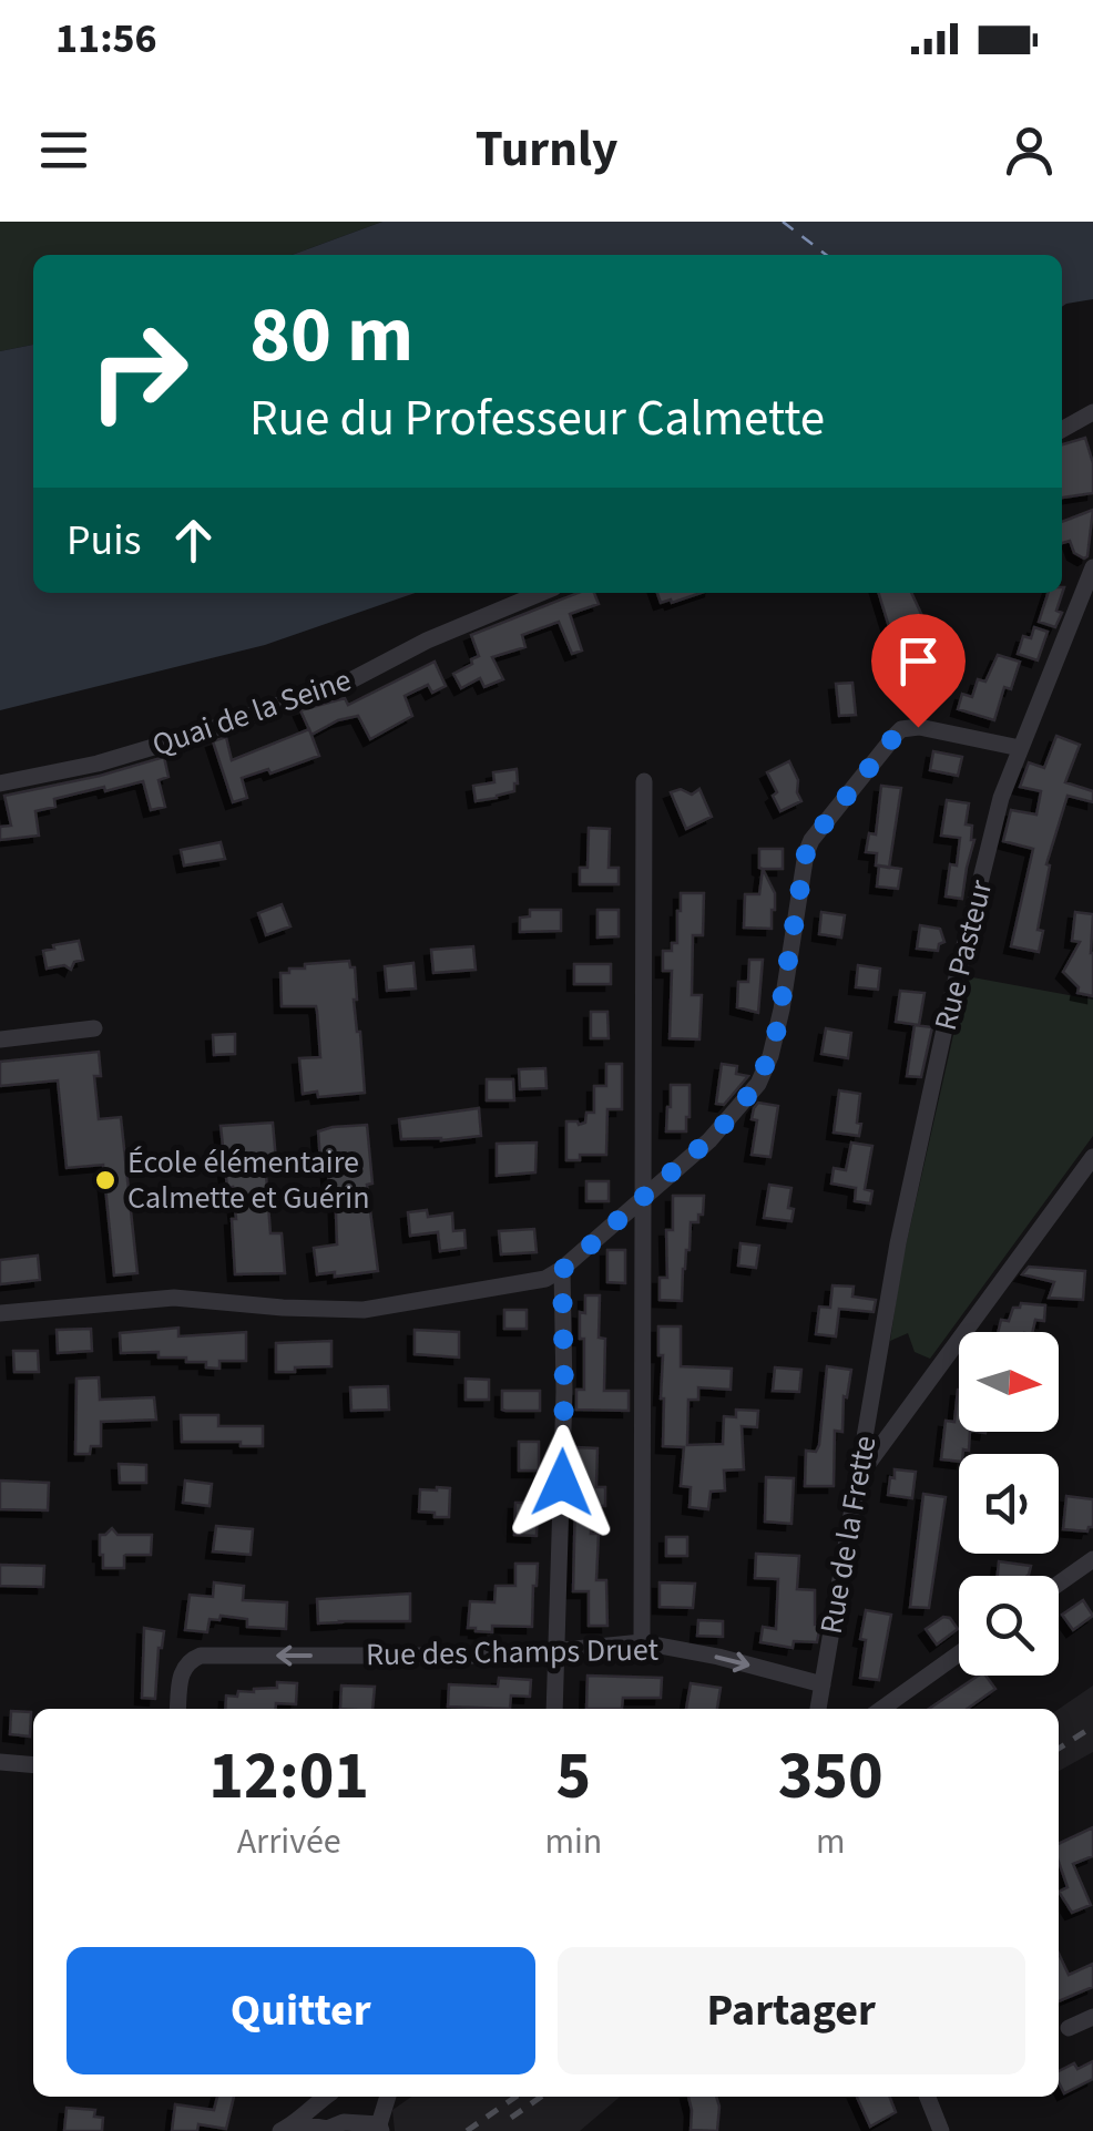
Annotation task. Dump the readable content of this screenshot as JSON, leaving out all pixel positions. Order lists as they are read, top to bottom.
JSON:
{
  "streets": {
    "street": [
      "Quai de la Seine",
      "Rue Pasteur",
      "Rue de la Frette",
      "Rue des Champs Druet"
    ]
  },
  "crossings": [
    ["Rue Pasteur", "Rue de la Frette"],
    ["Rue de la Frette", "Rue des Champs Druet"]
  ],
  "places": ["École élémentaire Calmette et Guérin"],
  "north": "right",
  "page": {
    "status": "11:56",
    "header": "Turnly",
    "turn": ["80 m", "Rue du Professeur Calmette"],
    "then": "Puis",
    "eta": [
      "12:01",
      "Arrivée",
      "5",
      "min",
      "350",
      "m"
    ],
    "buttons": ["Quitter", "Partager"]
  }
}
